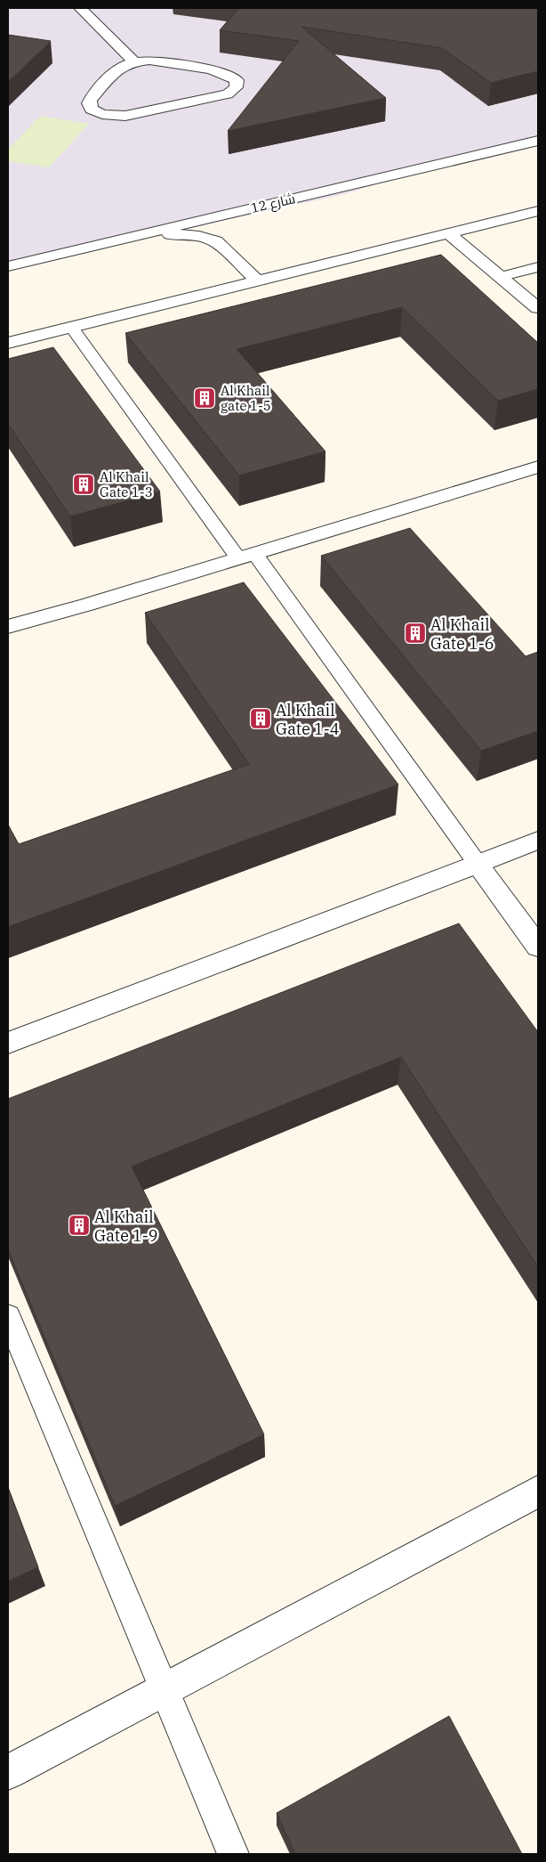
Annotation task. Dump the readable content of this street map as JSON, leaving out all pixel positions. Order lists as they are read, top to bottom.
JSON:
{
  "streets": {
    "street": ["شارع 12"]
  },
  "places": {
    "building": [
      "Al Khail gate 1-5",
      "Al Khail Gate 1-3",
      "Al Khail Gate 1-6",
      "Al Khail Gate 1-4",
      "Al Khail Gate 1-9"
    ]
  }
}
